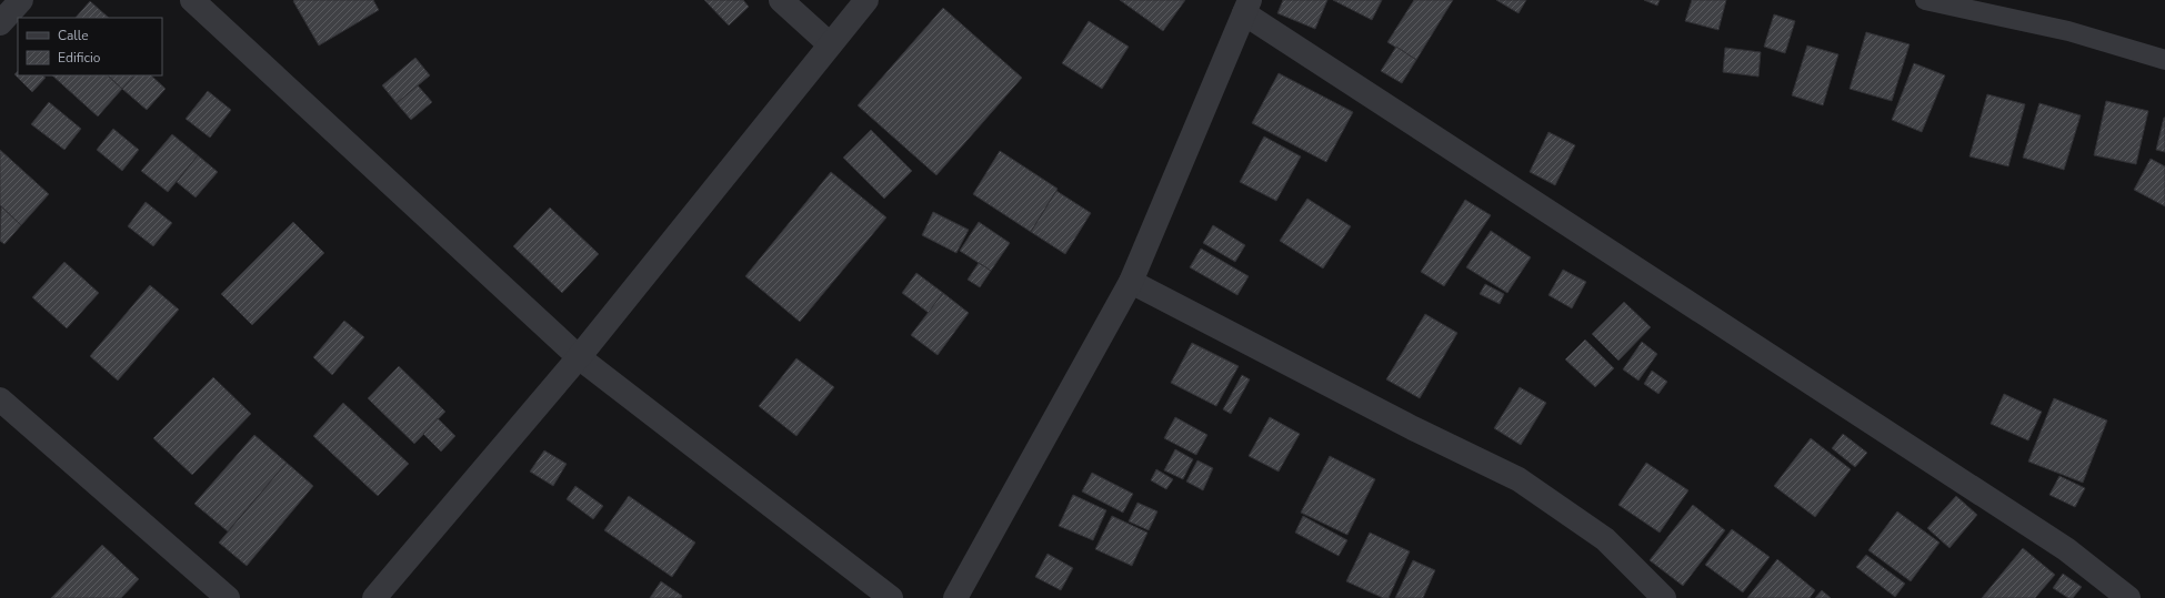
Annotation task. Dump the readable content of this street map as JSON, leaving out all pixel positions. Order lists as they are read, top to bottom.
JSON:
{
  "legend": ["Calle", "Edificio"]
}
